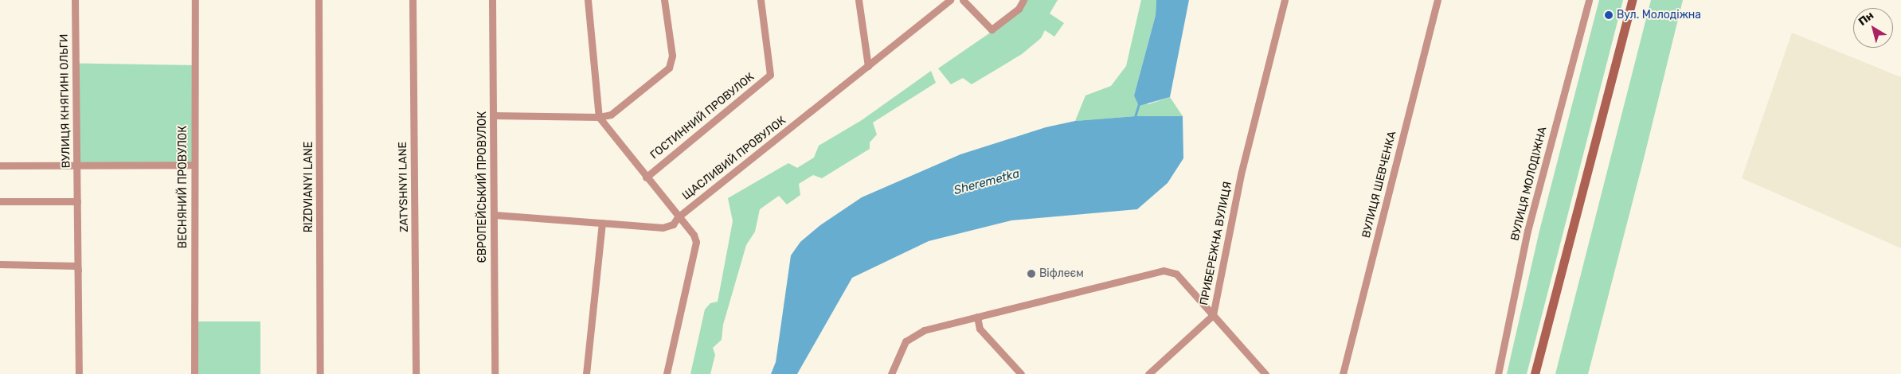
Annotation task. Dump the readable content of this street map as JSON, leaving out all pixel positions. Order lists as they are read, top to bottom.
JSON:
{
  "streets": {
    "street": [
      "ВУЛИЦЯ КНЯГИНІ ОЛЬГИ",
      "ГОСТИННИЙ ПРОВУЛОК",
      "ЩАСЛИВИЙ ПРОВУЛОК",
      "ВУЛИЦЯ МОЛОДІЖНА",
      "ВУЛИЦЯ ШЕВЧЕНКА",
      "ВЕСНЯНИЙ ПРОВУЛОК",
      "RIZDVIANYI LANE",
      "ZATYSHNYI LANE",
      "ЄВРОПЕЙСЬКИЙ ПРОВУЛОК",
      "ПРИБЕРЕЖНА ВУЛИЦЯ"
    ]
  },
  "crossings": [
    ["ЩАСЛИВИЙ ПРОВУЛОК", "ЄВРОПЕЙСЬКИЙ ПРОВУЛОК"]
  ],
  "water": ["Sheremetka"],
  "places": ["Вул. Молодіжна", "Віфлеєм"],
  "north": "top left"
}
